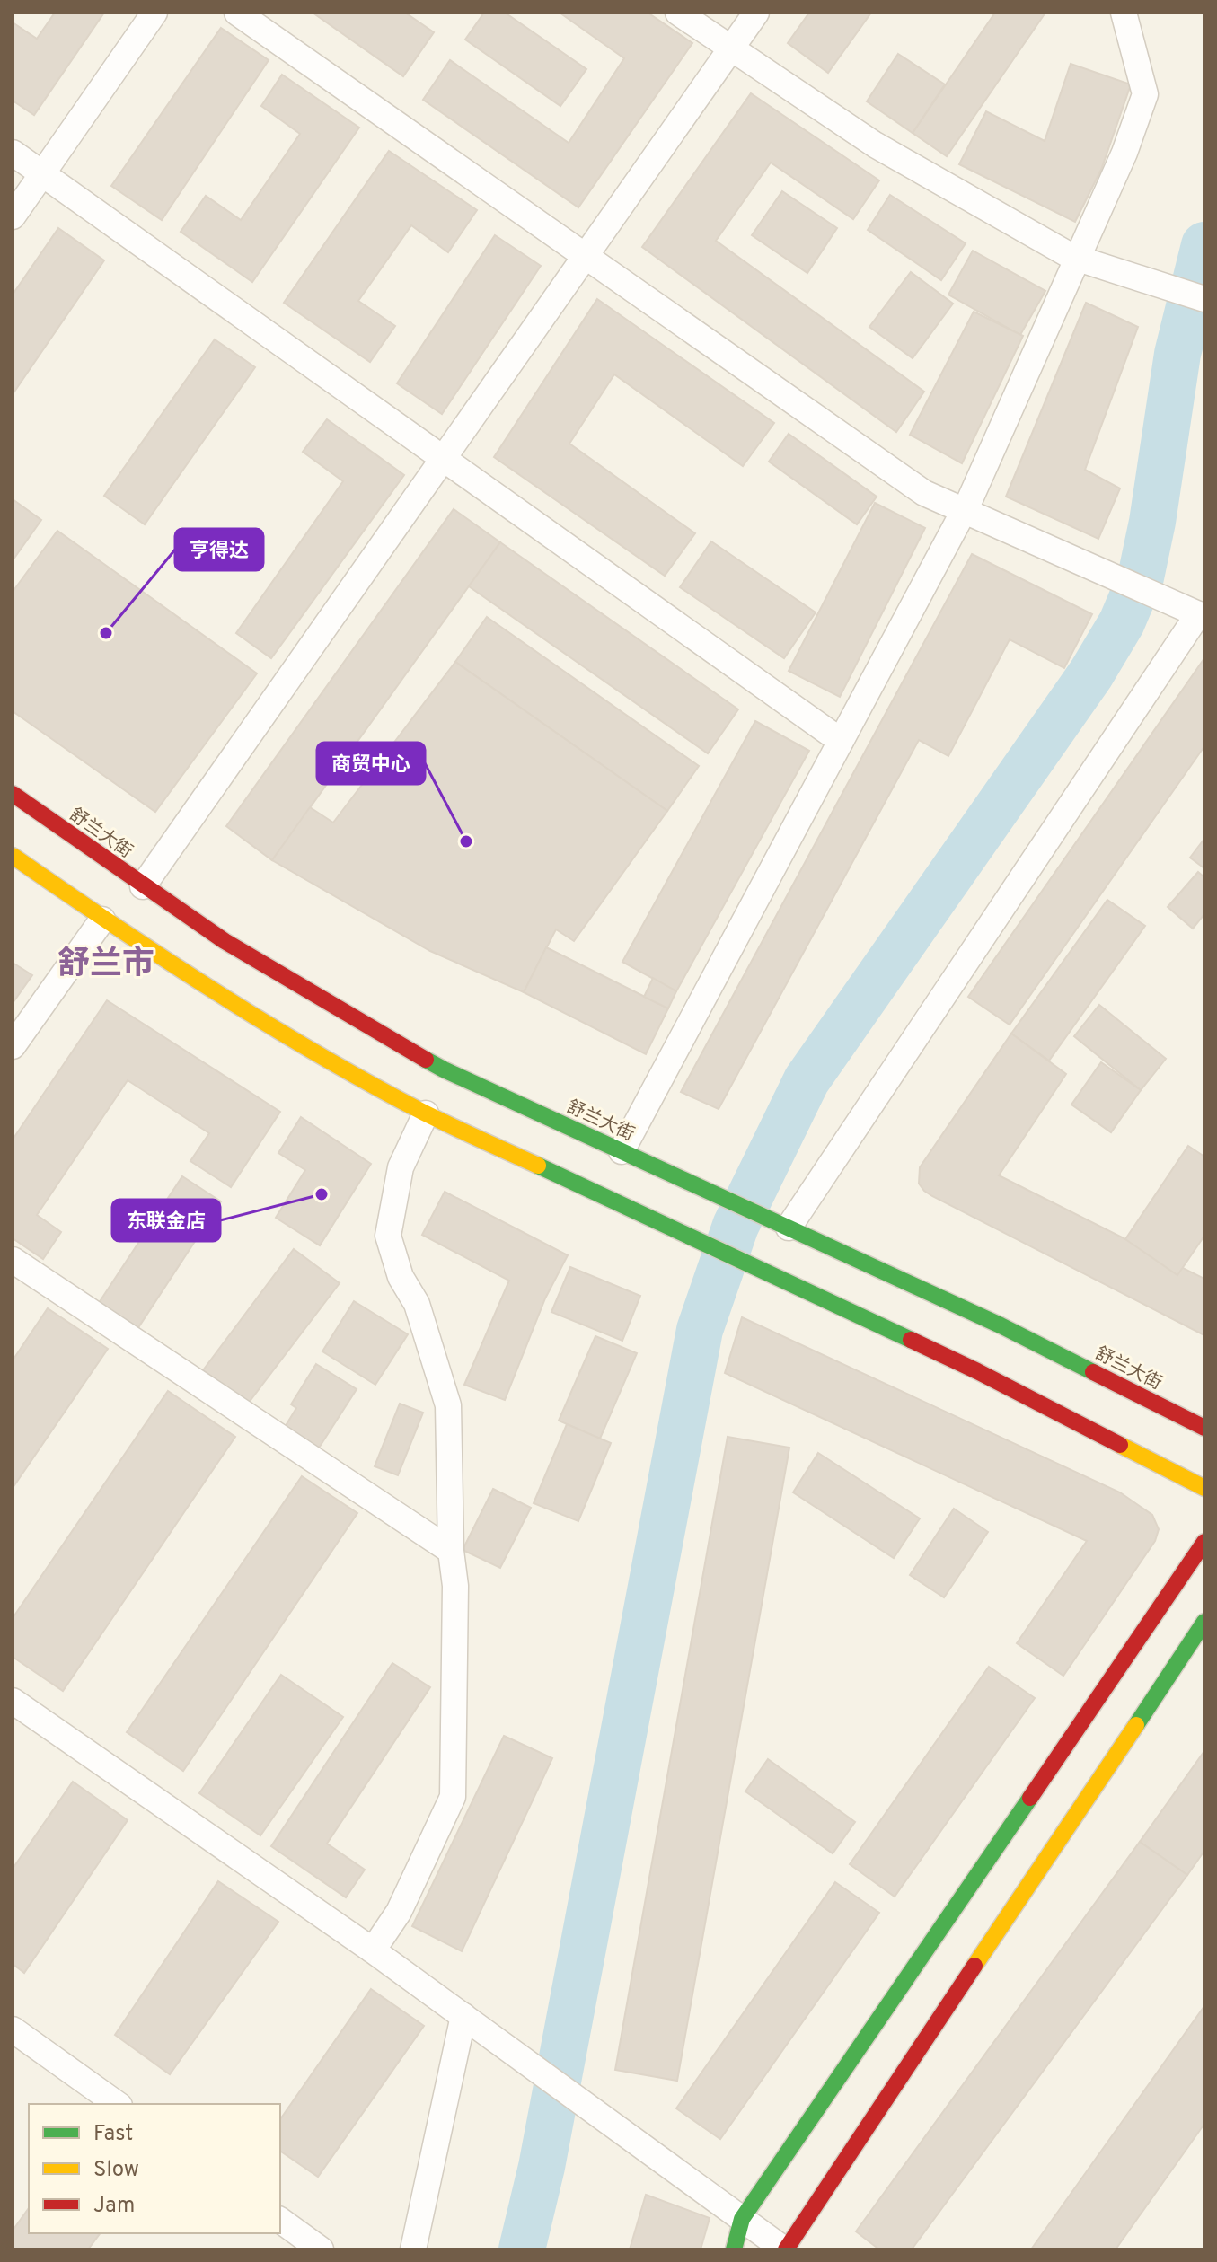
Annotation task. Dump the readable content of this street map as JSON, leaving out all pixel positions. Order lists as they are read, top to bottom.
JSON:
{
  "streets": {
    "main road": ["舒兰大街"]
  },
  "districts": ["舒兰市"],
  "places": ["亨得达", "商贸中心", "东联金店"],
  "legend": ["Fast", "Slow", "Jam"]
}
